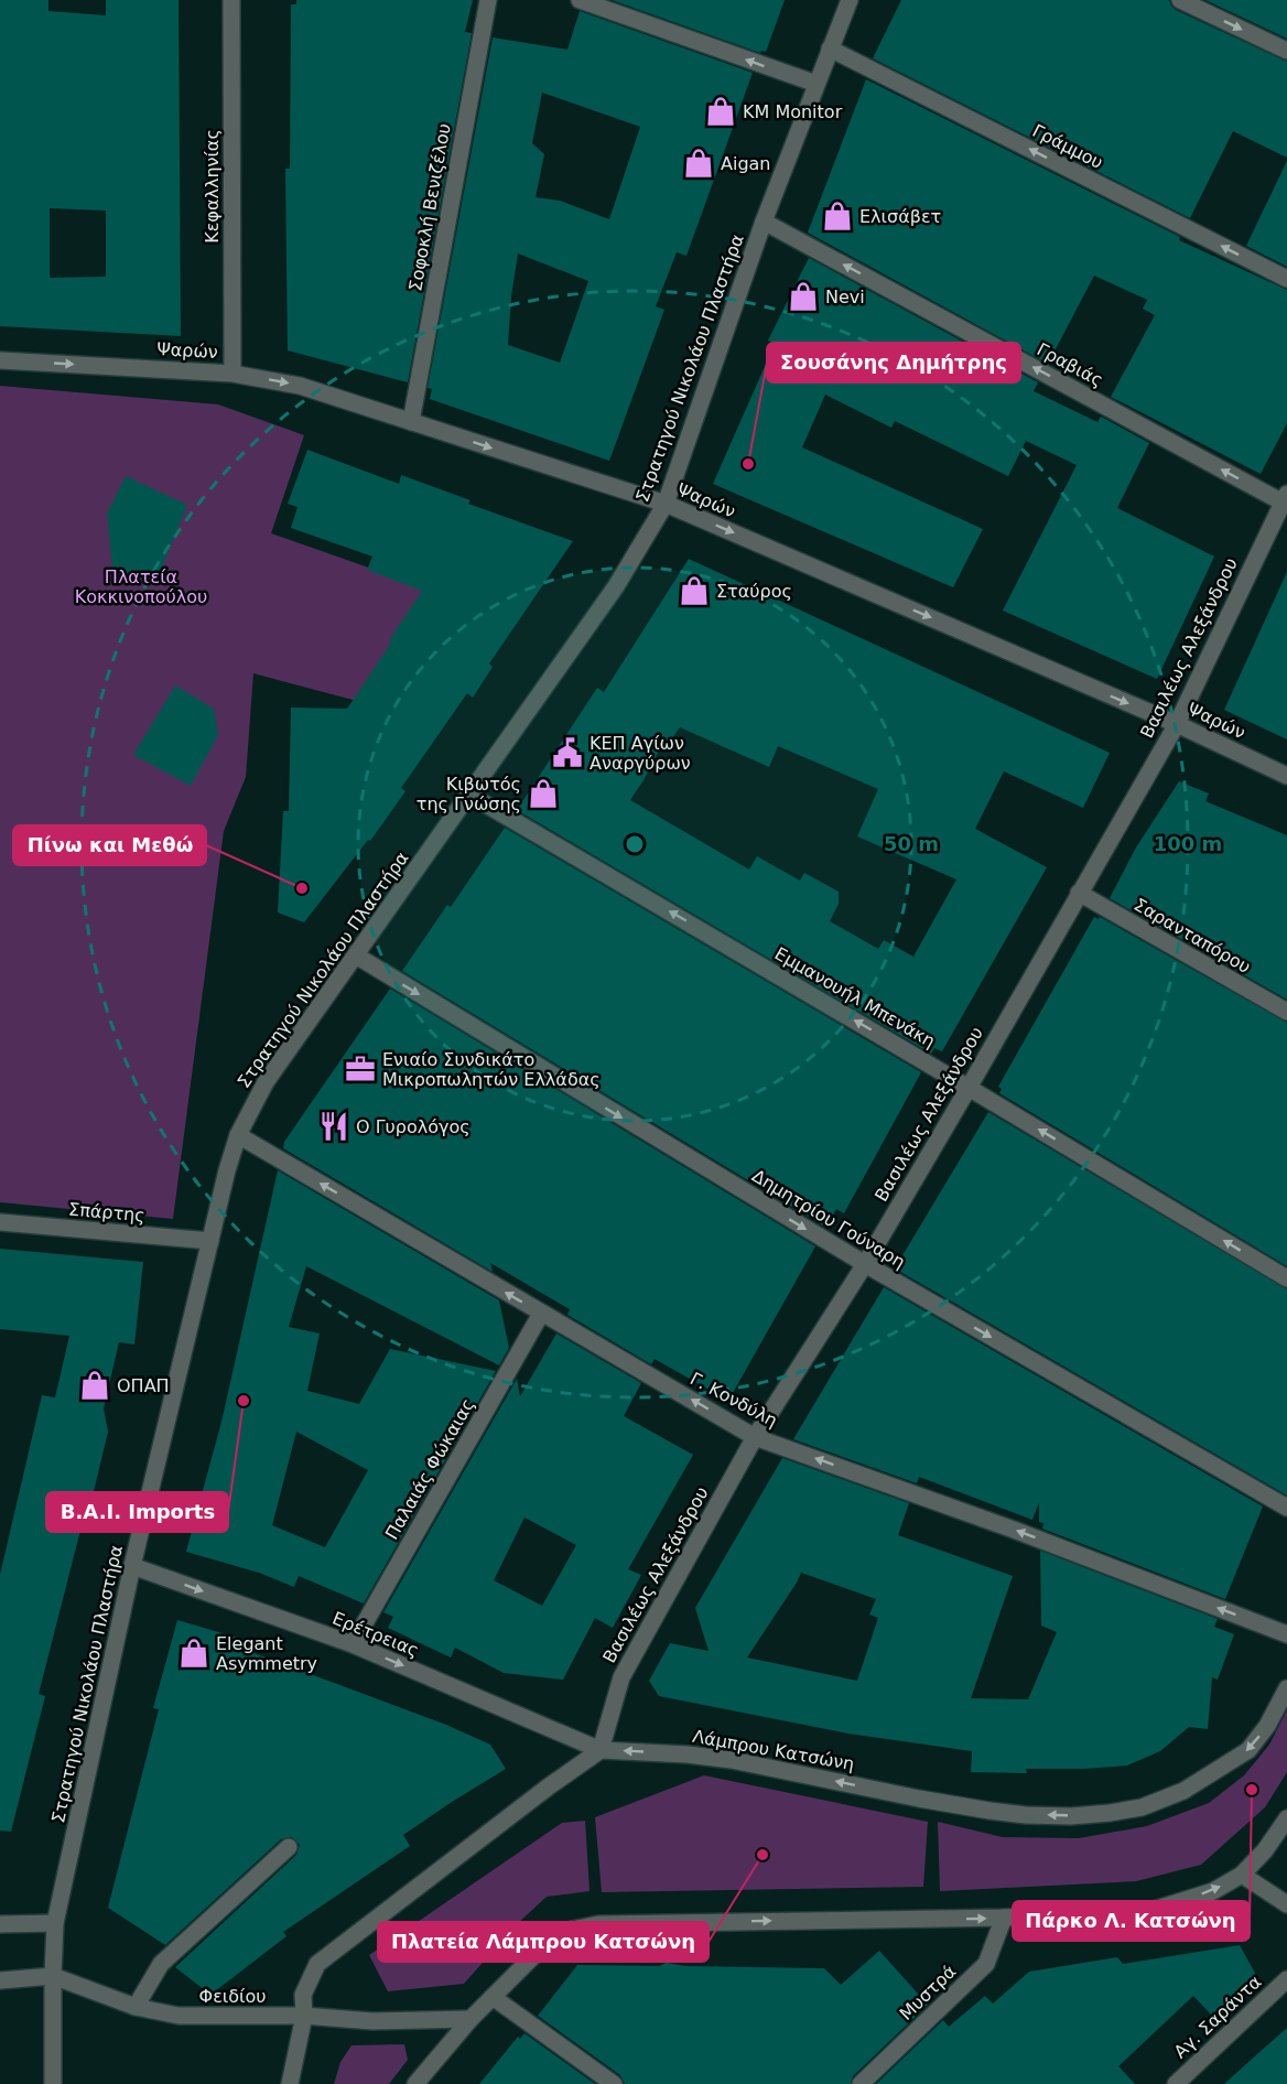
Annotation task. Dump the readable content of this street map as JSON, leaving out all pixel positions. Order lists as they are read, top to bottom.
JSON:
{
  "streets": {
    "street": [
      "Γράμμου",
      "Κεφαλληνίας",
      "Σοφοκλή Βενιζέλου",
      "Ψαρών",
      "Γραβιάς",
      "Στρατηγού Νικολάου Πλαστήρα",
      "Βασιλέως Αλεξάνδρου",
      "Σαρανταπόρου",
      "Εμμανουήλ Μπενάκη",
      "Σπάρτης",
      "Δημητρίου Γούναρη",
      "Γ. Κονδύλη",
      "Παλαιάς Φώκαιας",
      "Ερέτρειας",
      "Λάμπρου Κατσώνη",
      "Μυστρά",
      "Φειδίου",
      "Αγ. Σαράντα"
    ]
  },
  "crossings": [
    ["Γράμμου", "Στρατηγού Νικολάου Πλαστήρα"],
    ["Κεφαλληνίας", "Ψαρών"],
    ["Σοφοκλή Βενιζέλου", "Ψαρών"],
    ["Ψαρών", "Στρατηγού Νικολάου Πλαστήρα"],
    ["Ψαρών", "Βασιλέως Αλεξάνδρου"],
    ["Γραβιάς", "Στρατηγού Νικολάου Πλαστήρα"],
    ["Γραβιάς", "Βασιλέως Αλεξάνδρου"],
    ["Στρατηγού Νικολάου Πλαστήρα", "Εμμανουήλ Μπενάκη"],
    ["Στρατηγού Νικολάου Πλαστήρα", "Σπάρτης"],
    ["Στρατηγού Νικολάου Πλαστήρα", "Δημητρίου Γούναρη"],
    ["Στρατηγού Νικολάου Πλαστήρα", "Γ. Κονδύλη"],
    ["Στρατηγού Νικολάου Πλαστήρα", "Ερέτρειας"],
    ["Στρατηγού Νικολάου Πλαστήρα", "Φειδίου"],
    ["Βασιλέως Αλεξάνδρου", "Σαρανταπόρου"],
    ["Βασιλέως Αλεξάνδρου", "Εμμανουήλ Μπενάκη"],
    ["Βασιλέως Αλεξάνδρου", "Δημητρίου Γούναρη"],
    ["Βασιλέως Αλεξάνδρου", "Γ. Κονδύλη"],
    ["Βασιλέως Αλεξάνδρου", "Ερέτρειας"],
    ["Βασιλέως Αλεξάνδρου", "Λάμπρου Κατσώνη"],
    ["Γ. Κονδύλη", "Παλαιάς Φώκαιας"],
    ["Παλαιάς Φώκαιας", "Ερέτρειας"],
    ["Ερέτρειας", "Λάμπρου Κατσώνη"]
  ],
  "one_way": [
    "Γράμμου",
    "Ψαρών",
    "Γραβιάς",
    "Εμμανουήλ Μπενάκη",
    "Δημητρίου Γούναρη",
    "Γ. Κονδύλη",
    "Ερέτρειας"
  ],
  "parks": ["Πλατεία Κοκκινοπούλου"],
  "places": {
    "shop": [
      "KM Monitor",
      "Aigan",
      "Ελισάβετ",
      "Nevi",
      "Σταύρος",
      "Κιβωτός της Γνώσης",
      "ΟΠΑΠ",
      "Elegant Asymmetry"
    ],
    "other": [
      "Σουσάνης Δημήτρης",
      "Πίνω και Μεθώ",
      "B.A.I. Imports",
      "Πάρκο Λ. Κατσώνη",
      "Πλατεία Λάμπρου Κατσώνη"
    ],
    "public building": ["ΚΕΠ Αγίων Αναργύρων"],
    "office": ["Ενιαίο Συνδικάτο Μικροπωλητών Ελλάδας"],
    "restaurant": ["Ο Γυρολόγος"]
  },
  "rings": ["50 m", "100 m"]
}
